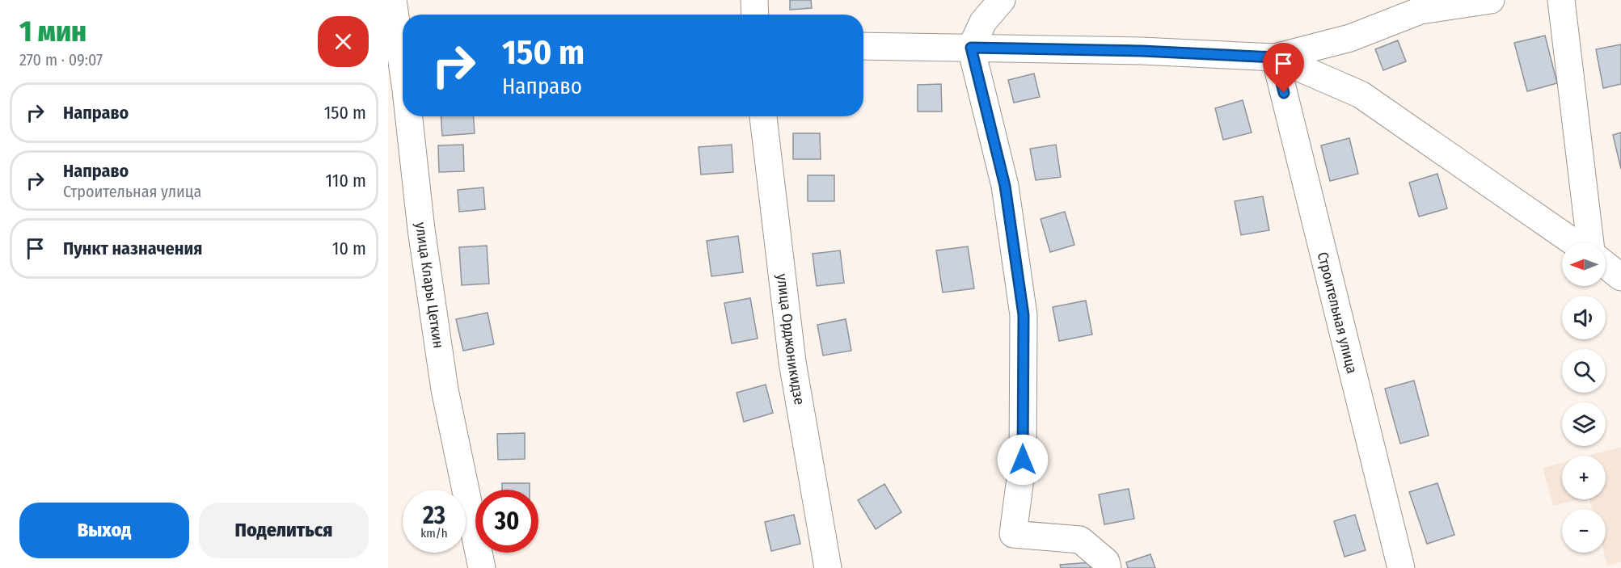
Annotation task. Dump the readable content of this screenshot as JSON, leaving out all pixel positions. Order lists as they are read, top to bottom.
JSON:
{
  "streets": {
    "street": ["улица Клары Цеткин", "Строительная улица", "улица Орджоникидзе"]
  },
  "north": "left",
  "page": {
    "heading": ["1 мин", "270 m · 09:07"],
    "turn": ["150 m", "Направо"],
    "list": [
      {
        "name": "Направо",
        "value": "150 m"
      },
      {
        "name": "Направо",
        "note": "Строительная улица",
        "value": "110 m"
      },
      {
        "name": "Пункт назначения",
        "value": "10 m"
      }
    ],
    "map_buttons": ["+", "−"],
    "speed": "23 km/h",
    "limit": "30",
    "buttons": ["Выход", "Поделиться"]
  }
}
